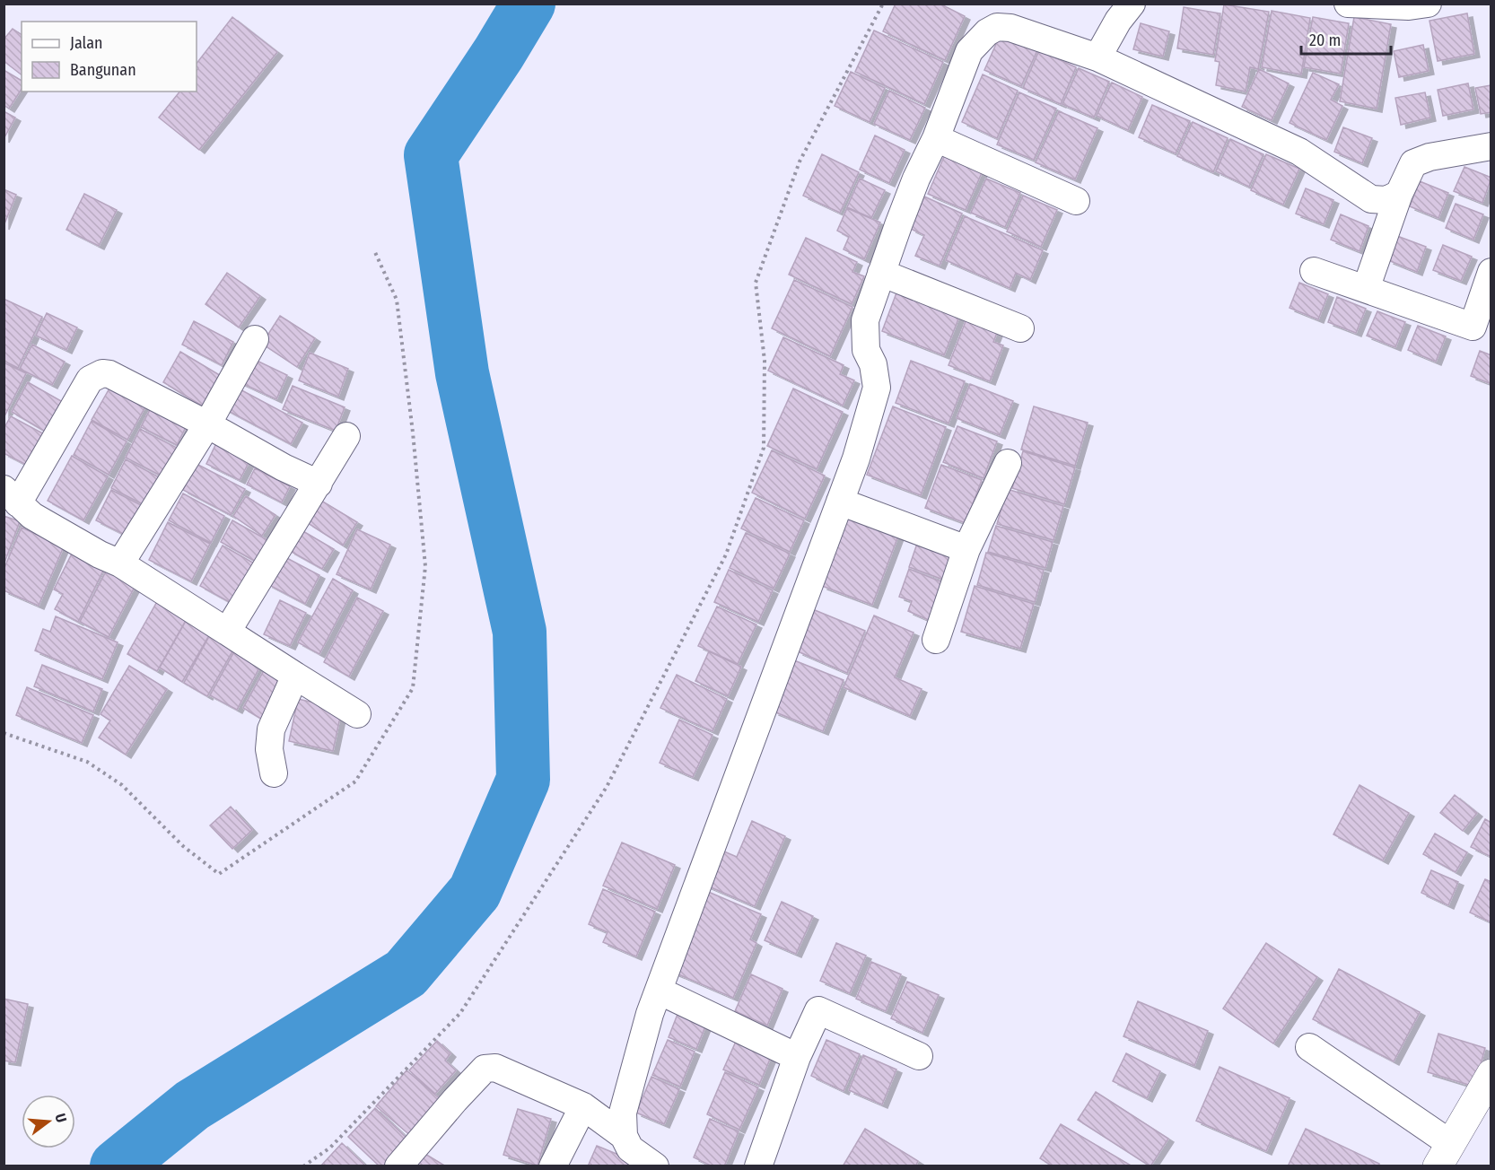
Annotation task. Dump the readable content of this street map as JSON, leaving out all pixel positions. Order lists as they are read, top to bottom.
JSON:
{
  "legend": ["Jalan", "Bangunan"],
  "scale_bar": "20 m",
  "north": "right"
}
